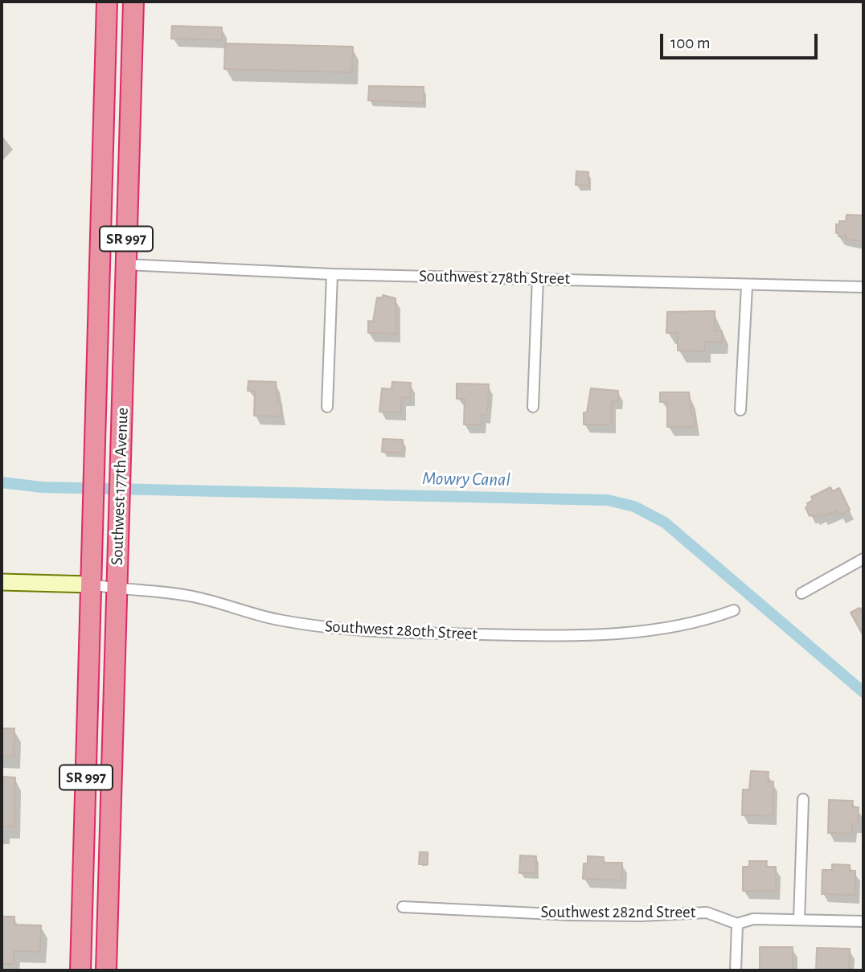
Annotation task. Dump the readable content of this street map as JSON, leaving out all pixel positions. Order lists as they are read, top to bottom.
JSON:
{
  "streets": {
    "highway": ["SR 997", "Southwest 177th Avenue"],
    "street": ["Southwest 278th Street", "Southwest 280th Street", "Southwest 282nd Street"]
  },
  "crossings": [
    ["Southwest 278th Street", "Southwest 177th Avenue"],
    ["Southwest 177th Avenue", "Southwest 280th Street"]
  ],
  "water": ["Mowry Canal"],
  "scale_bar": "100 m"
}
